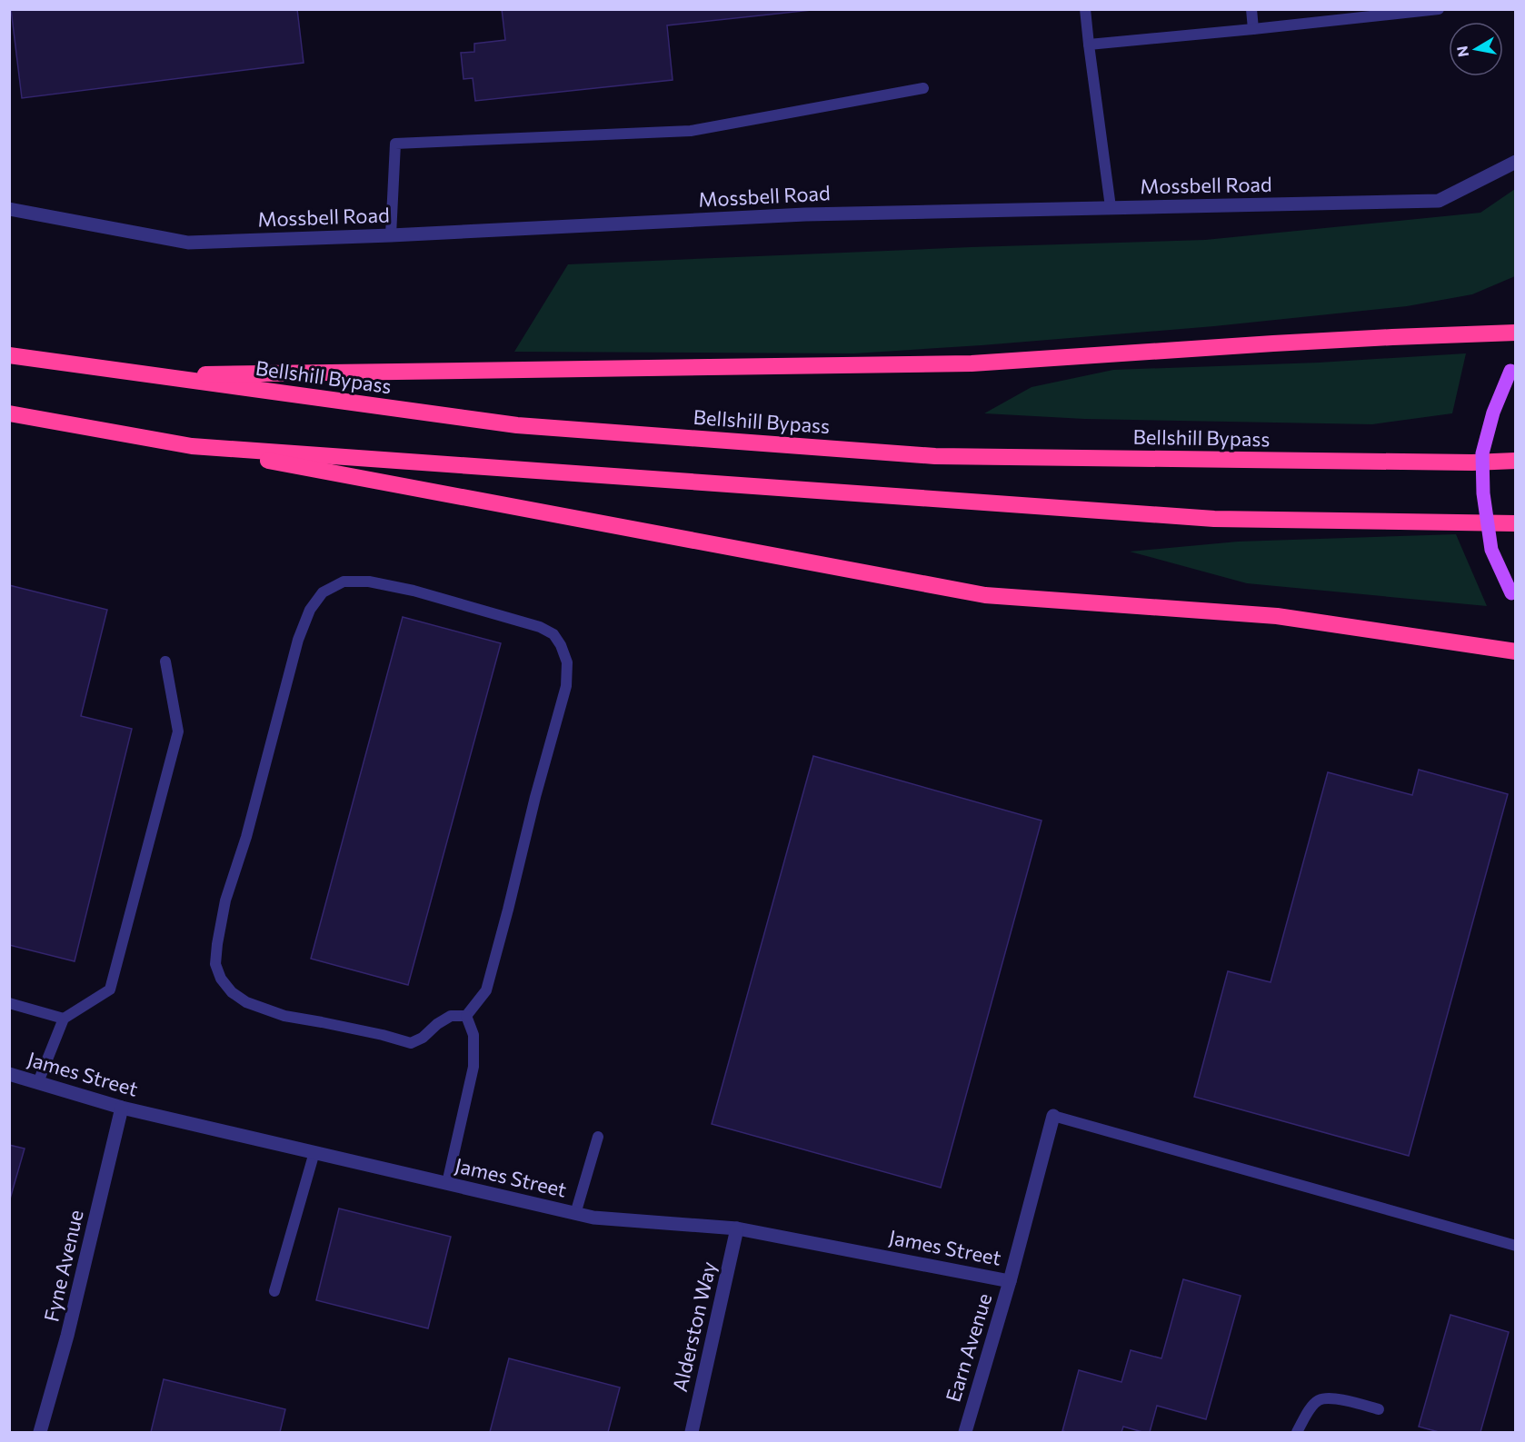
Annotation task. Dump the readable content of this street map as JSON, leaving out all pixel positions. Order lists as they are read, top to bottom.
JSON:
{
  "streets": {
    "highway": ["Bellshill Bypass"],
    "street": [
      "Mossbell Road",
      "James Street",
      "Fyne Avenue",
      "Alderston Way",
      "Earn Avenue"
    ]
  },
  "crossings": [
    ["James Street", "Fyne Avenue"],
    ["James Street", "Alderston Way"],
    ["James Street", "Earn Avenue"]
  ],
  "north": "left"
}
